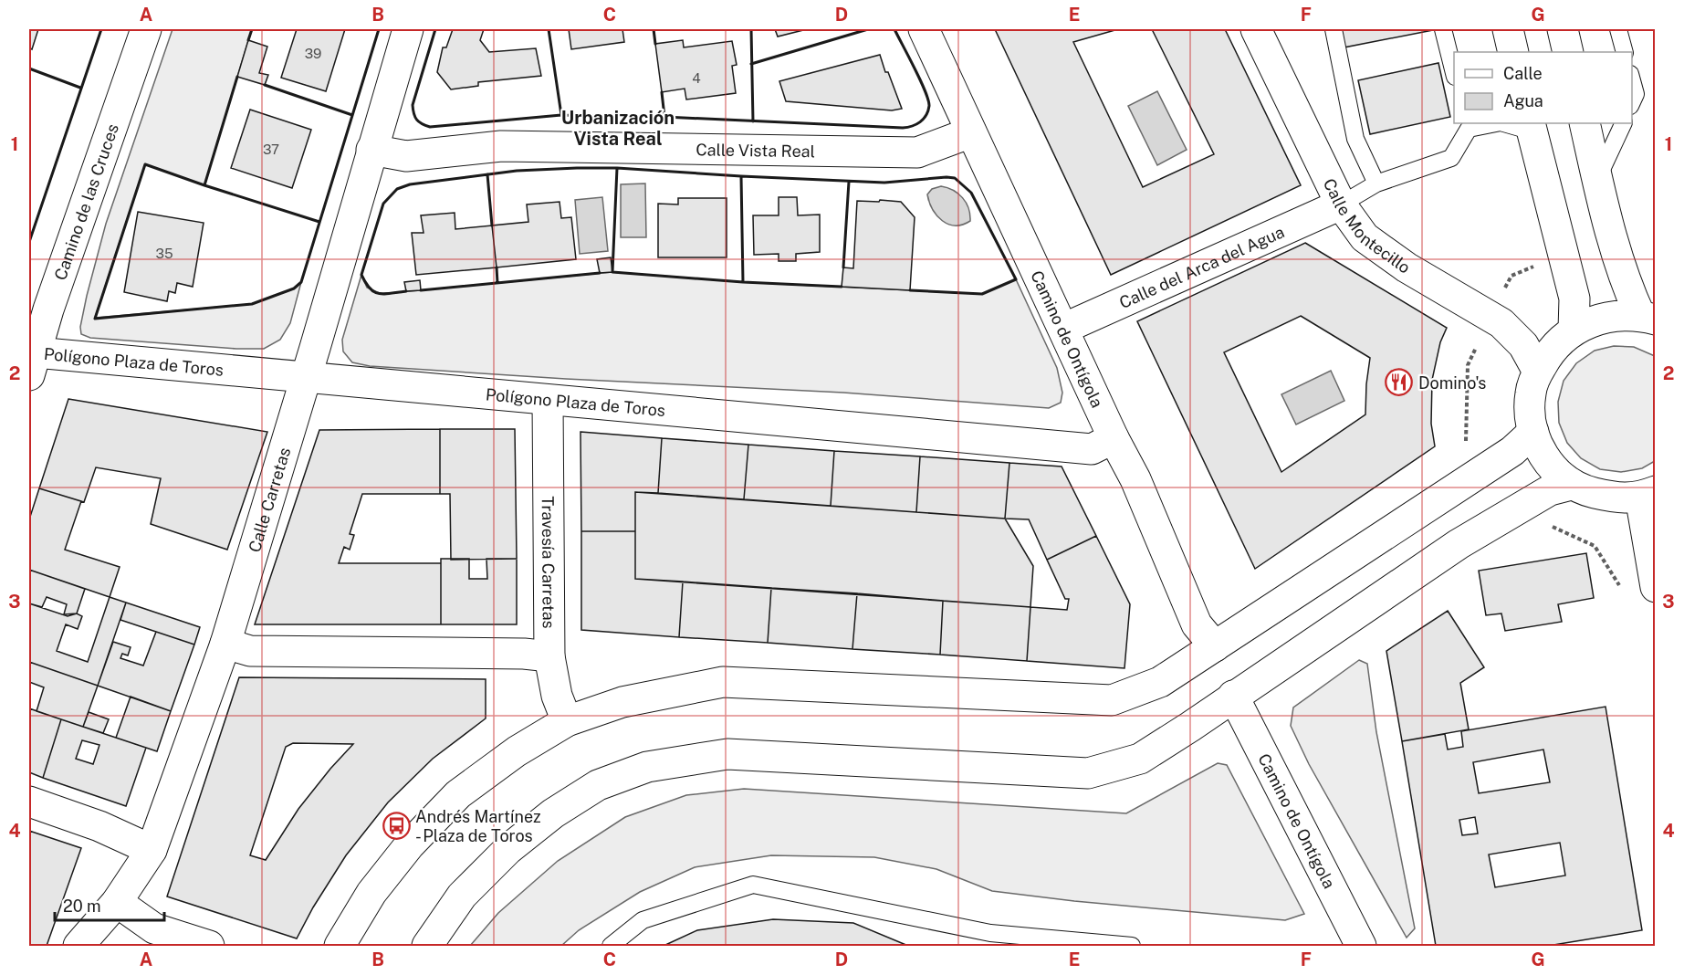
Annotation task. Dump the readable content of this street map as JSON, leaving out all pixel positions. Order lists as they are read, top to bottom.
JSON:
{
  "streets": {
    "street": [
      "Calle Vista Real",
      "Camino de las Cruces",
      "Calle Montecillo",
      "Calle del Arca del Agua",
      "Camino de Ontígola",
      "Polígono Plaza de Toros",
      "Calle Carretas",
      "Travesía Carretas"
    ]
  },
  "crossings": [
    ["Calle Vista Real", "Camino de Ontígola"],
    ["Calle Vista Real", "Calle Carretas"],
    ["Camino de las Cruces", "Polígono Plaza de Toros"],
    ["Calle Montecillo", "Calle del Arca del Agua"],
    ["Calle del Arca del Agua", "Camino de Ontígola"],
    ["Camino de Ontígola", "Polígono Plaza de Toros"],
    ["Polígono Plaza de Toros", "Calle Carretas"],
    ["Polígono Plaza de Toros", "Travesía Carretas"]
  ],
  "districts": ["Urbanización Vista Real"],
  "places": {
    "restaurant": ["Domino's"],
    "bus stop": ["Andrés Martínez - Plaza de Toros"]
  },
  "house_numbers": [
    "39",
    "4",
    "37",
    "35"
  ],
  "legend": ["Calle", "Agua"],
  "scale_bar": "20 m",
  "grid": {
    "columns": [
      "A",
      "B",
      "C",
      "D",
      "E",
      "F",
      "G"
    ],
    "rows": [
      "1",
      "2",
      "3",
      "4"
    ]
  }
}
